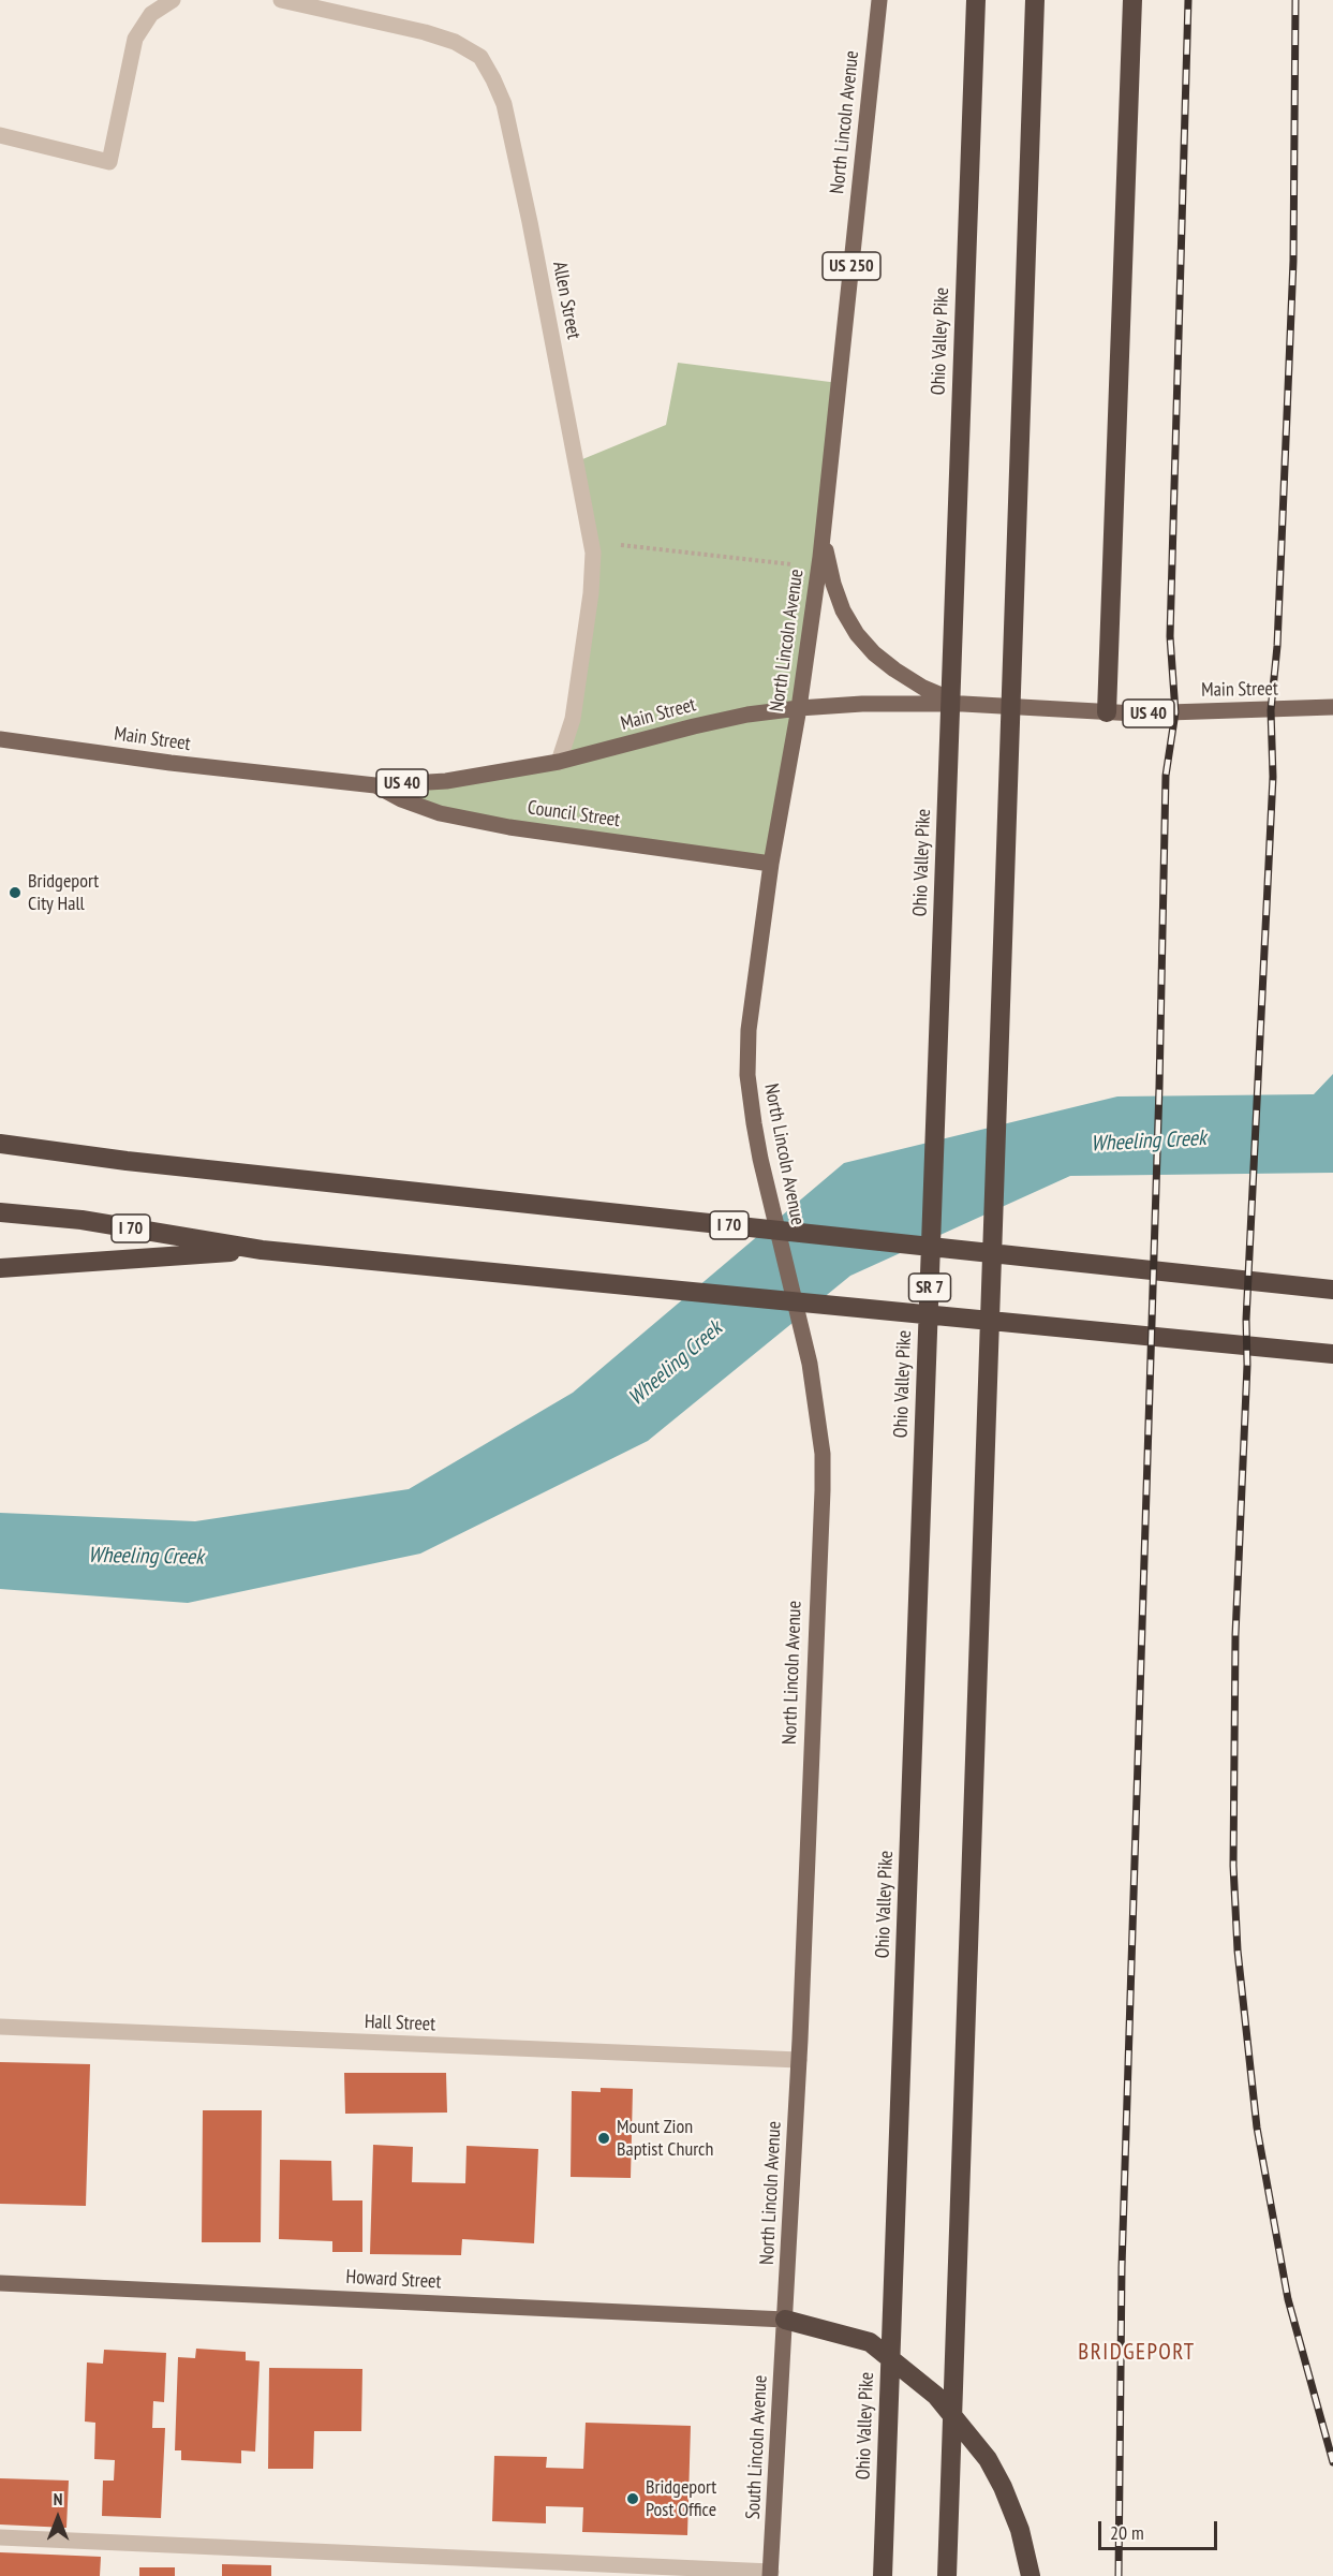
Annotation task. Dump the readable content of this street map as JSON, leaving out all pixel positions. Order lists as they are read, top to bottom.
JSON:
{
  "streets": {
    "highway": ["Ohio Valley Pike", "I 70", "SR 7"],
    "main road": [
      "North Lincoln Avenue",
      "US 250",
      "Main Street",
      "US 40",
      "Council Street",
      "Howard Street",
      "South Lincoln Avenue"
    ],
    "street": ["Allen Street", "Hall Street"]
  },
  "crossings": [
    ["North Lincoln Avenue", "Main Street"],
    ["North Lincoln Avenue", "Council Street"],
    ["North Lincoln Avenue", "Hall Street"],
    ["North Lincoln Avenue", "Howard Street"],
    ["North Lincoln Avenue", "South Lincoln Avenue"],
    ["Allen Street", "Main Street"],
    ["Main Street", "Council Street"],
    ["Howard Street", "South Lincoln Avenue"]
  ],
  "districts": ["BRIDGEPORT"],
  "water": ["Wheeling Creek"],
  "places": ["Bridgeport City Hall", "Mount Zion Baptist Church", "Bridgeport Post Office"],
  "scale_bar": "20 m",
  "north": "top"
}
